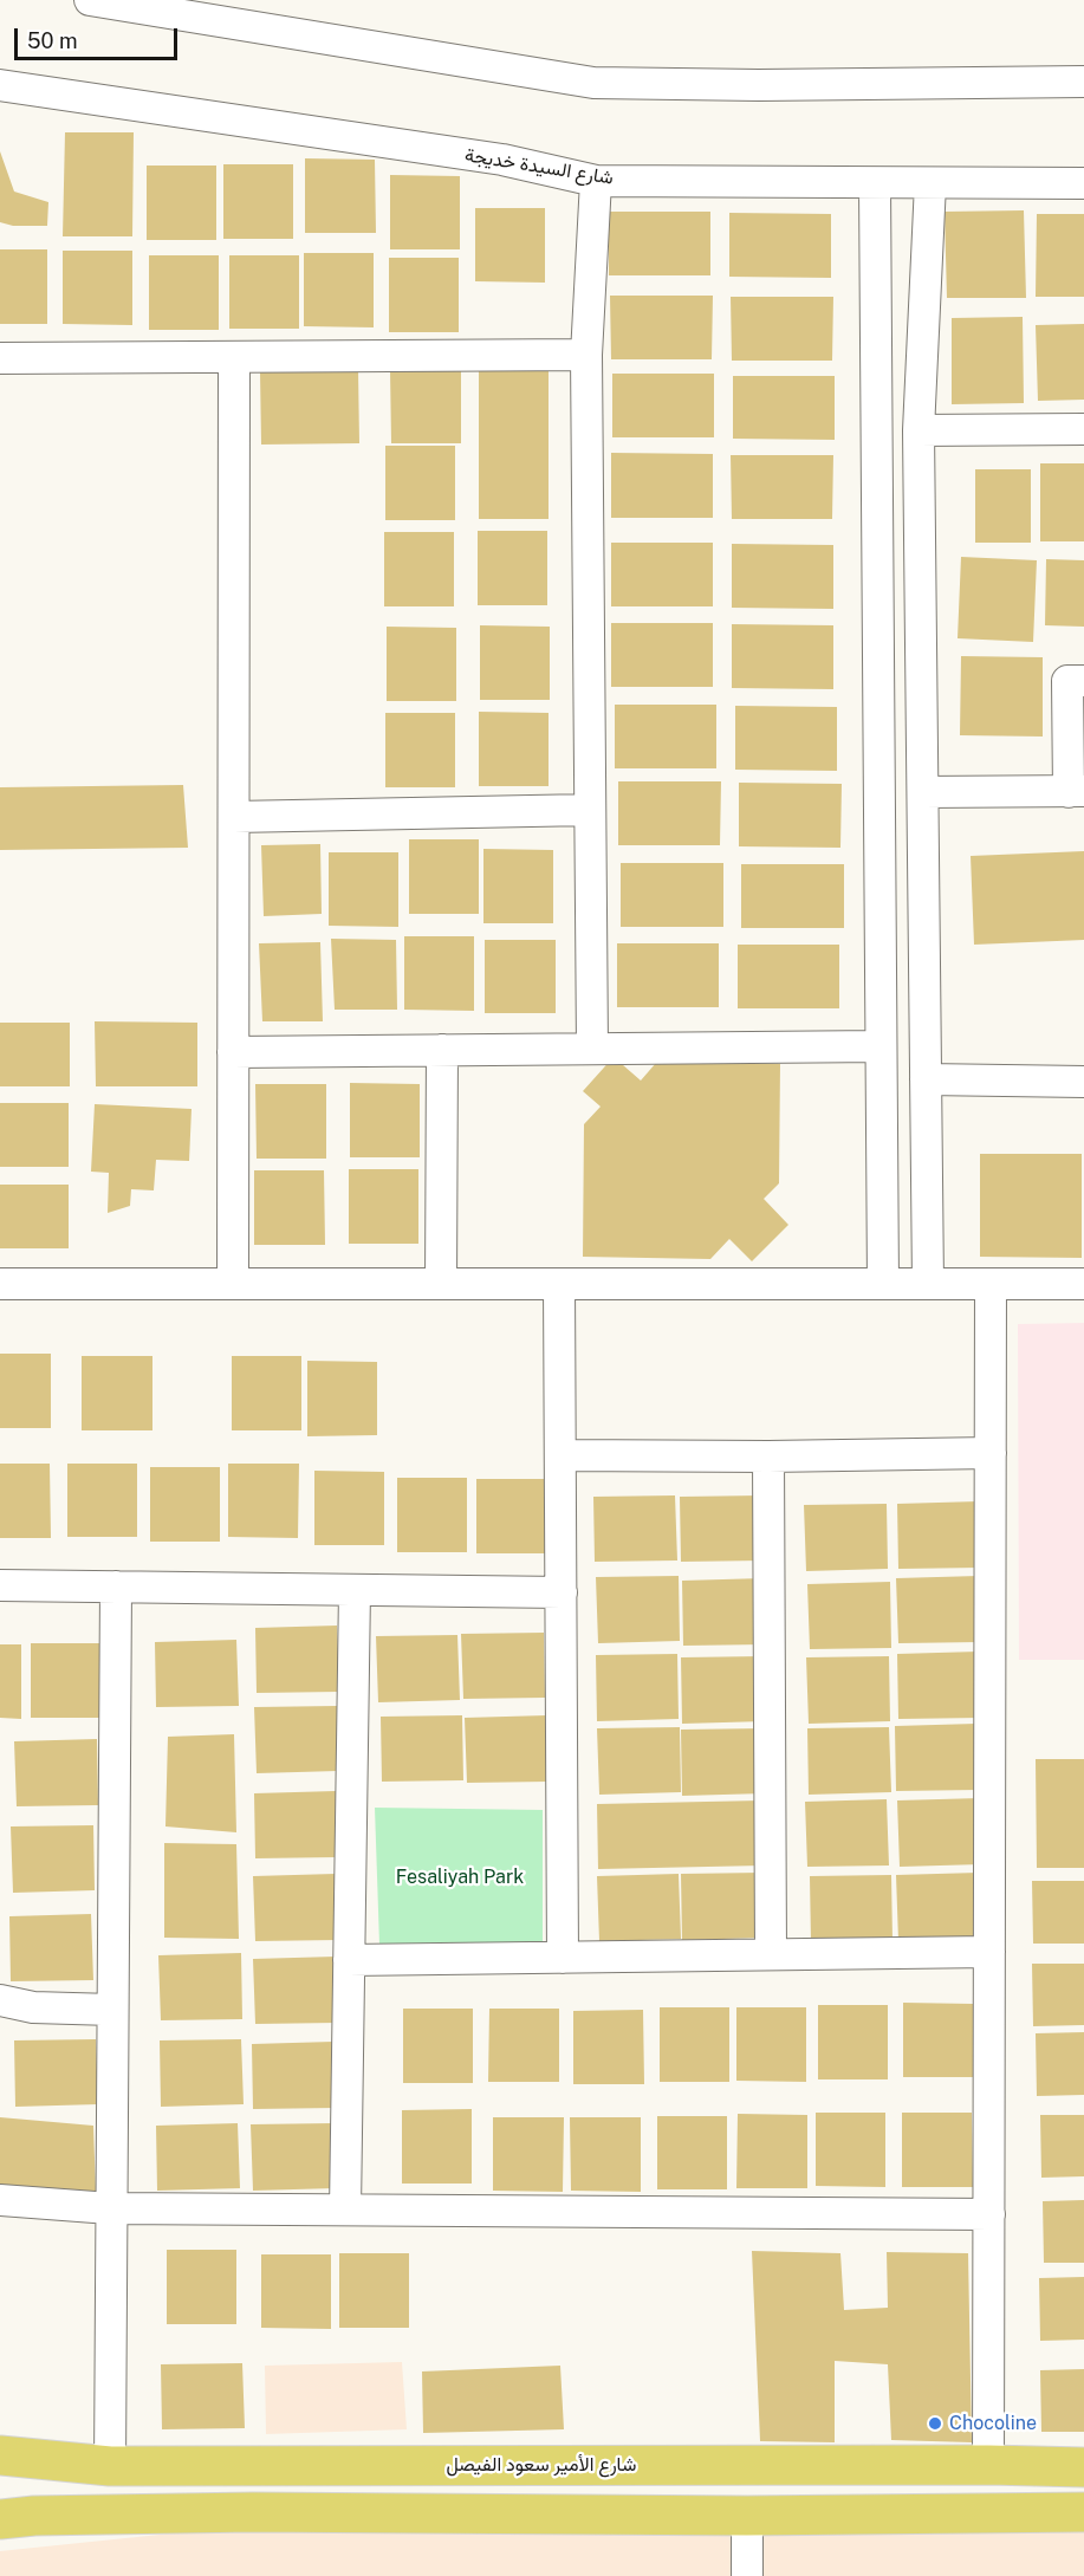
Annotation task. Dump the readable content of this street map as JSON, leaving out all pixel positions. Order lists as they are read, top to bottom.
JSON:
{
  "streets": {
    "main road": ["شارع الأمير سعود الفيصل"],
    "street": ["شارع السيدة خديجة"]
  },
  "parks": ["Fesaliyah Park"],
  "places": ["Chocoline"],
  "scale_bar": "50 m"
}
